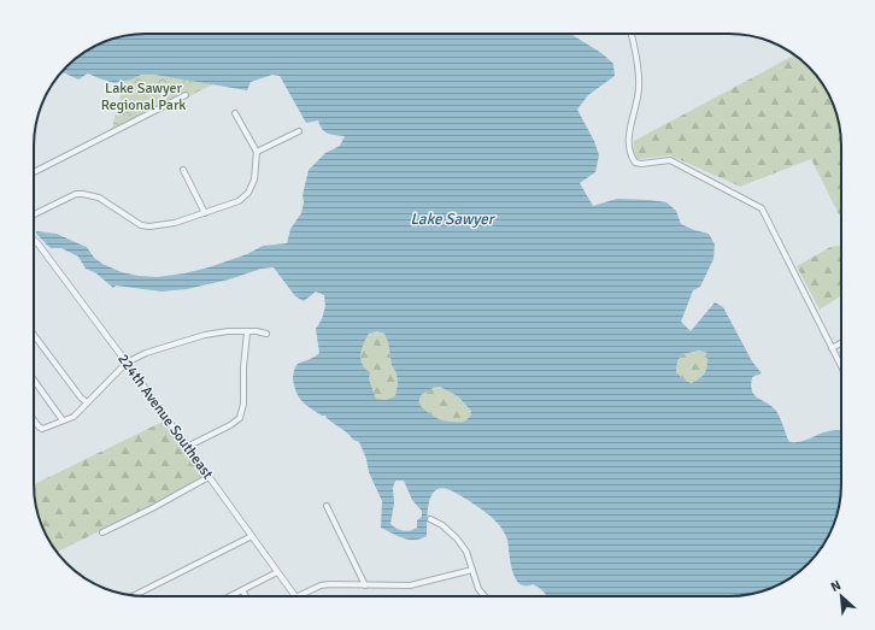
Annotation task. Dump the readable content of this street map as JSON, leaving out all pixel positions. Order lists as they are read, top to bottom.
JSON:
{
  "streets": {
    "street": ["224th Avenue Southeast"]
  },
  "water": ["Lake Sawyer"],
  "parks": ["Lake Sawyer Regional Park"],
  "north": "top left"
}
